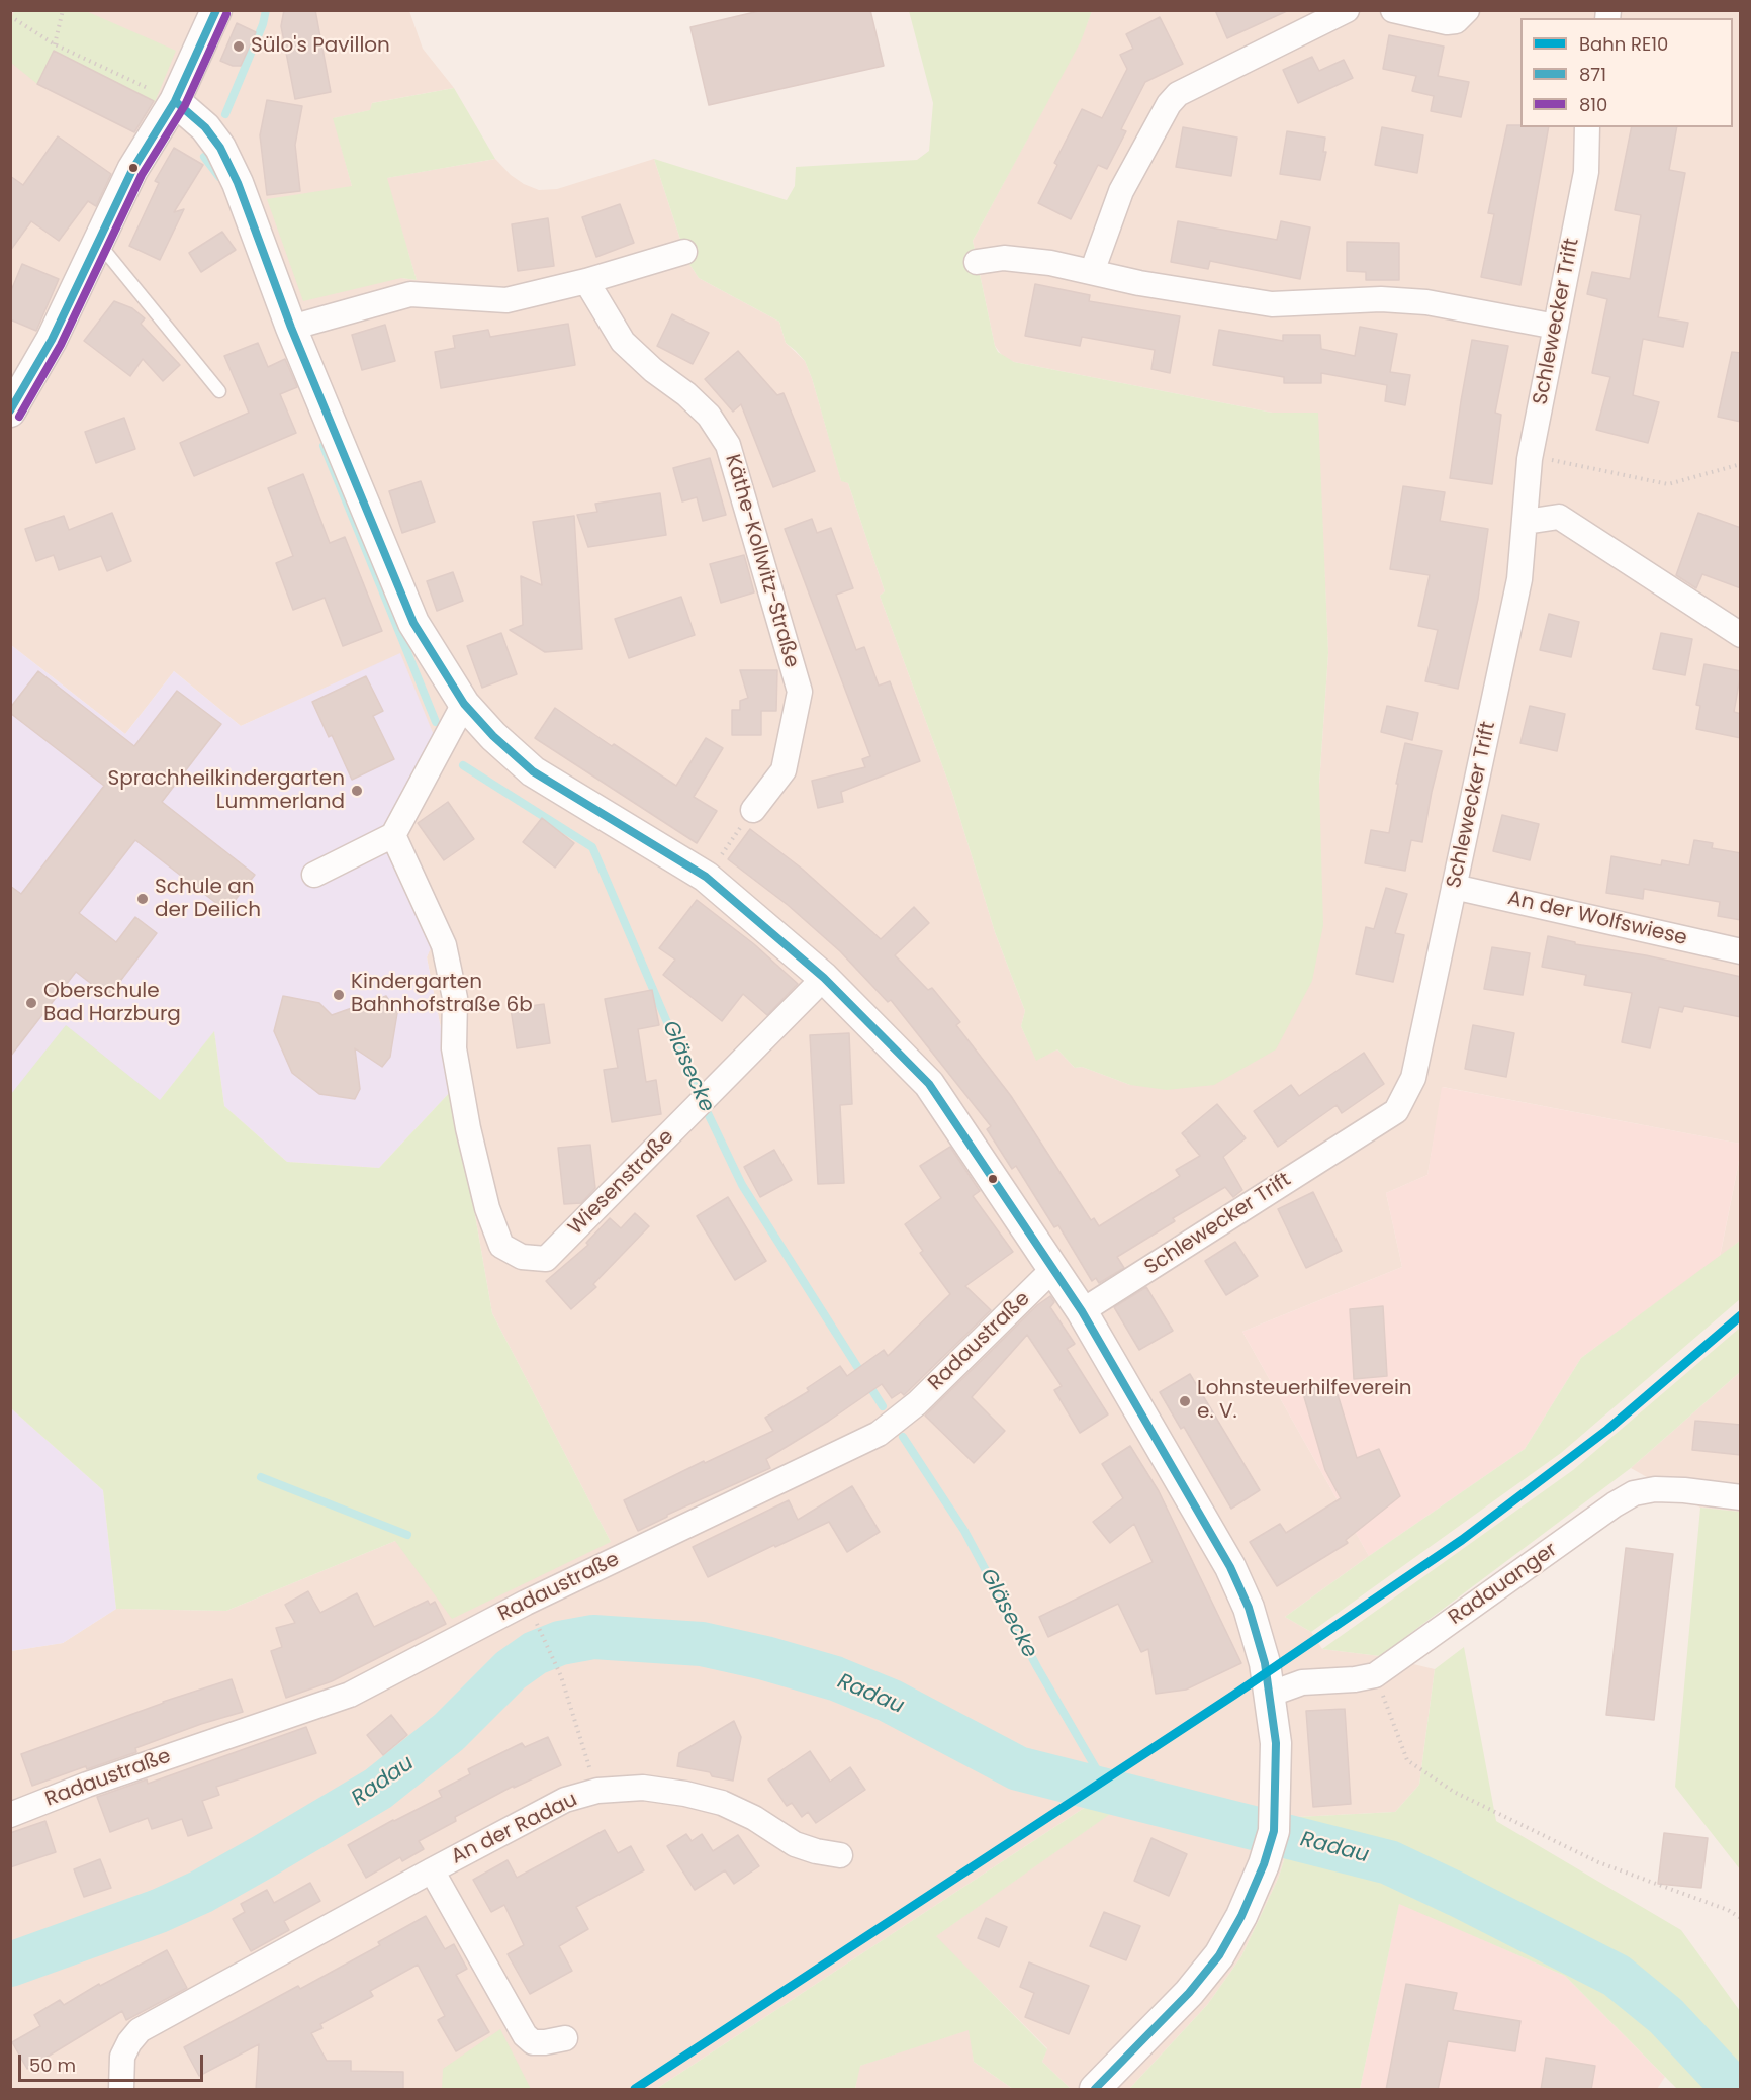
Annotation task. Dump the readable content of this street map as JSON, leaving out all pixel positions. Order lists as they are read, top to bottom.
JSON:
{
  "streets": {
    "street": [
      "Schlewecker Trift",
      "Käthe-Kollwitz-Straße",
      "An der Wolfswiese",
      "Wiesenstraße",
      "Radaustraße",
      "Radauanger",
      "An der Radau"
    ]
  },
  "crossings": [
    ["Schlewecker Trift", "An der Wolfswiese"]
  ],
  "water": ["Gläsecke", "Radau"],
  "places": [
    "Sülo's Pavillon",
    "Sprachheilkindergarten Lummerland",
    "Schule an der Deilich",
    "Kindergarten Bahnhofstraße 6b",
    "Oberschule Bad Harzburg",
    "Lohnsteuerhilfeverein e. V."
  ],
  "lines": ["transit line 871", "transit line 810", "rail line RE10"],
  "legend": ["Bahn RE10", "871", "810"],
  "scale_bar": "50 m"
}
